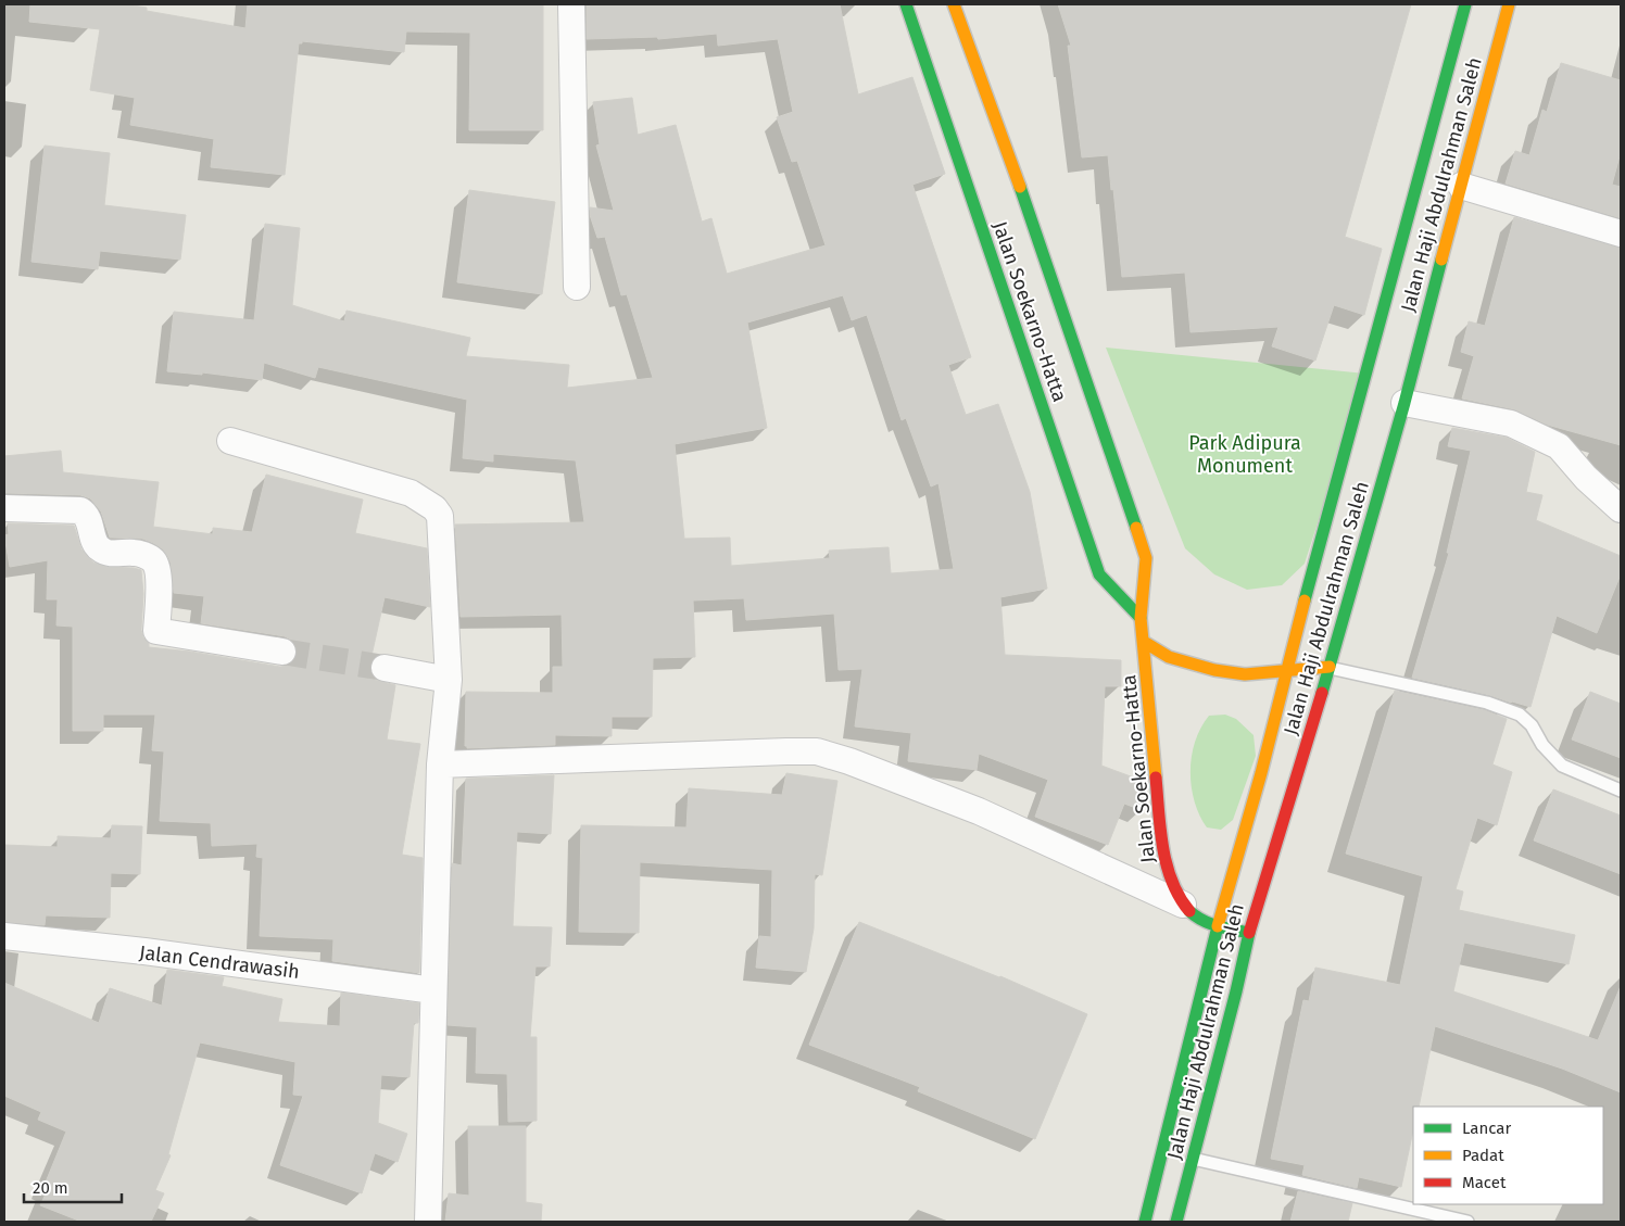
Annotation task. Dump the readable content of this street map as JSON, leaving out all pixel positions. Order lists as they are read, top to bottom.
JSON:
{
  "streets": {
    "main road": ["Jalan Haji Abdulrahman Saleh", "Jalan Soekarno-Hatta"],
    "street": ["Jalan Cendrawasih"]
  },
  "crossings": [
    ["Jalan Haji Abdulrahman Saleh", "Jalan Soekarno-Hatta"]
  ],
  "parks": ["Park Adipura Monument"],
  "legend": ["Lancar", "Padat", "Macet"],
  "scale_bar": "20 m"
}
